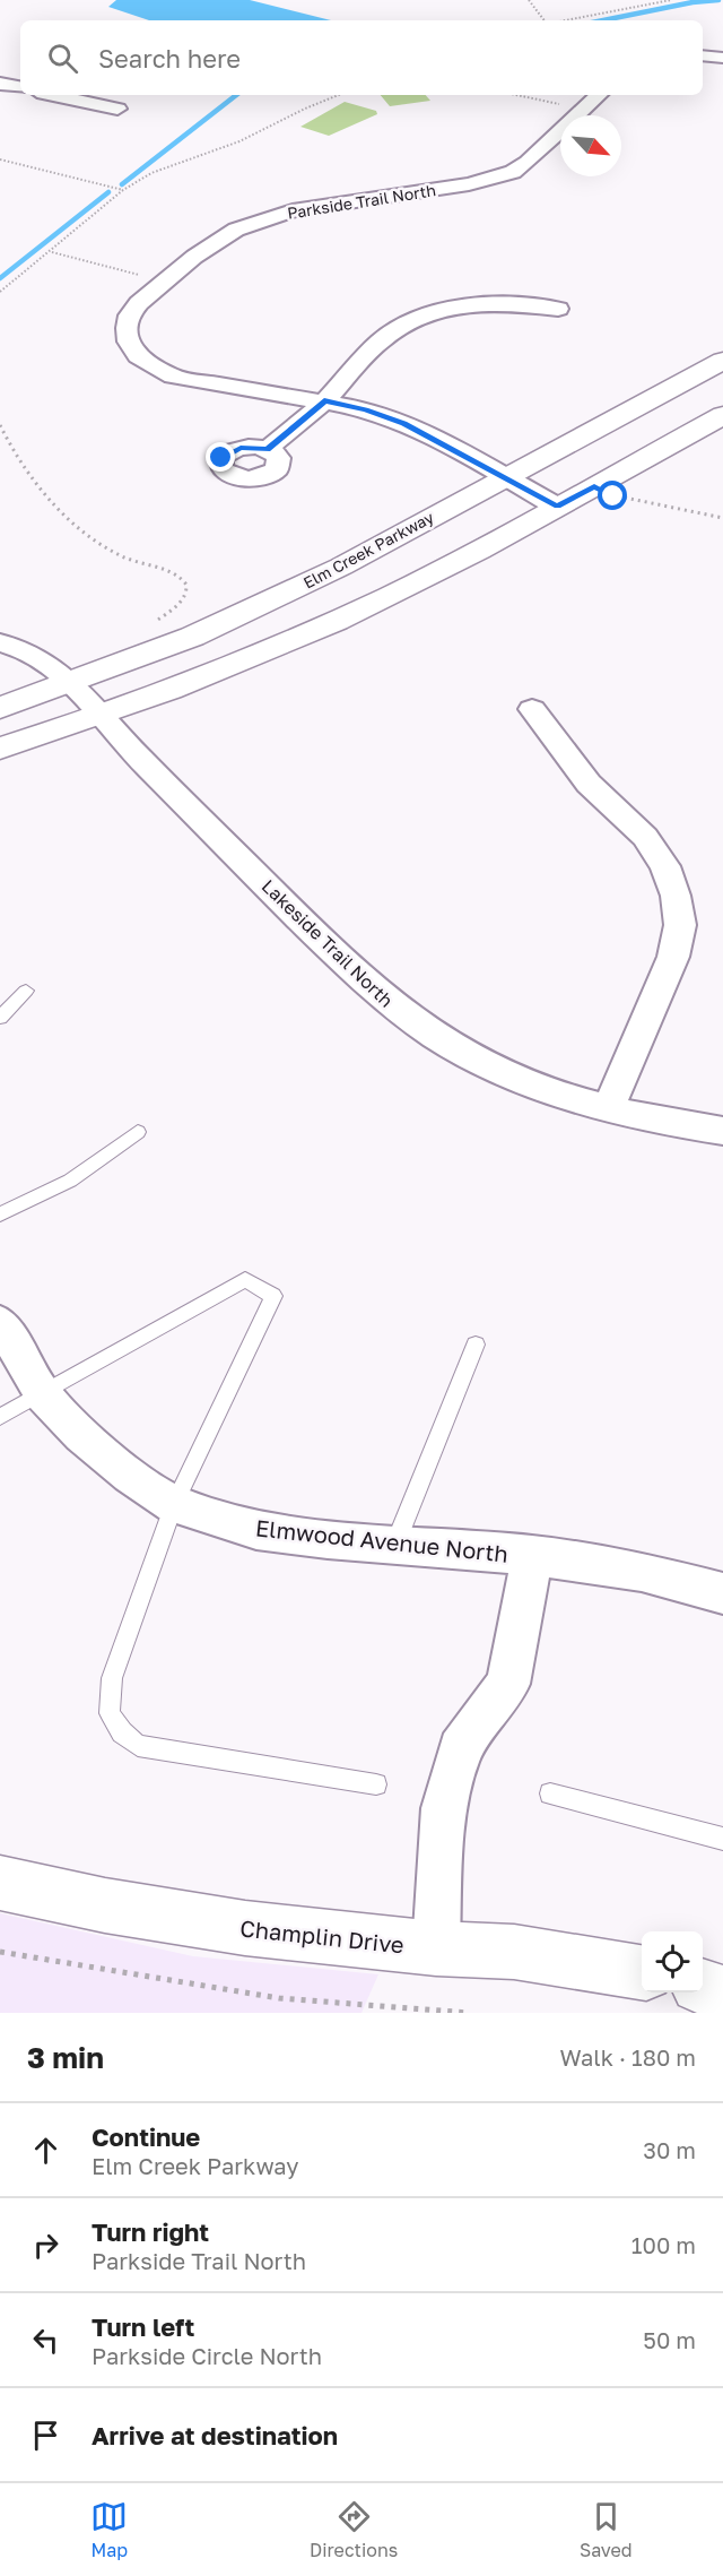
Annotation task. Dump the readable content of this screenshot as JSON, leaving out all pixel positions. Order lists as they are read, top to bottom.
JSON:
{
  "streets": {
    "street": [
      "Parkside Trail North",
      "Elm Creek Parkway",
      "Lakeside Trail North",
      "Elmwood Avenue North",
      "Champlin Drive"
    ]
  },
  "crossings": [
    ["Parkside Trail North", "Elm Creek Parkway"],
    ["Elm Creek Parkway", "Lakeside Trail North"]
  ],
  "north": "bottom right",
  "page": {
    "search": "Search here",
    "heading": ["3 min", "Walk · 180 m"],
    "list": [
      ["Continue", "Elm Creek Parkway", "30 m"],
      ["Turn right", "Parkside Trail North", "100 m"],
      ["Turn left", "Parkside Circle North", "50 m"],
      "Arrive at destination"
    ],
    "nav": ["Map", "Directions", "Saved"]
  }
}
